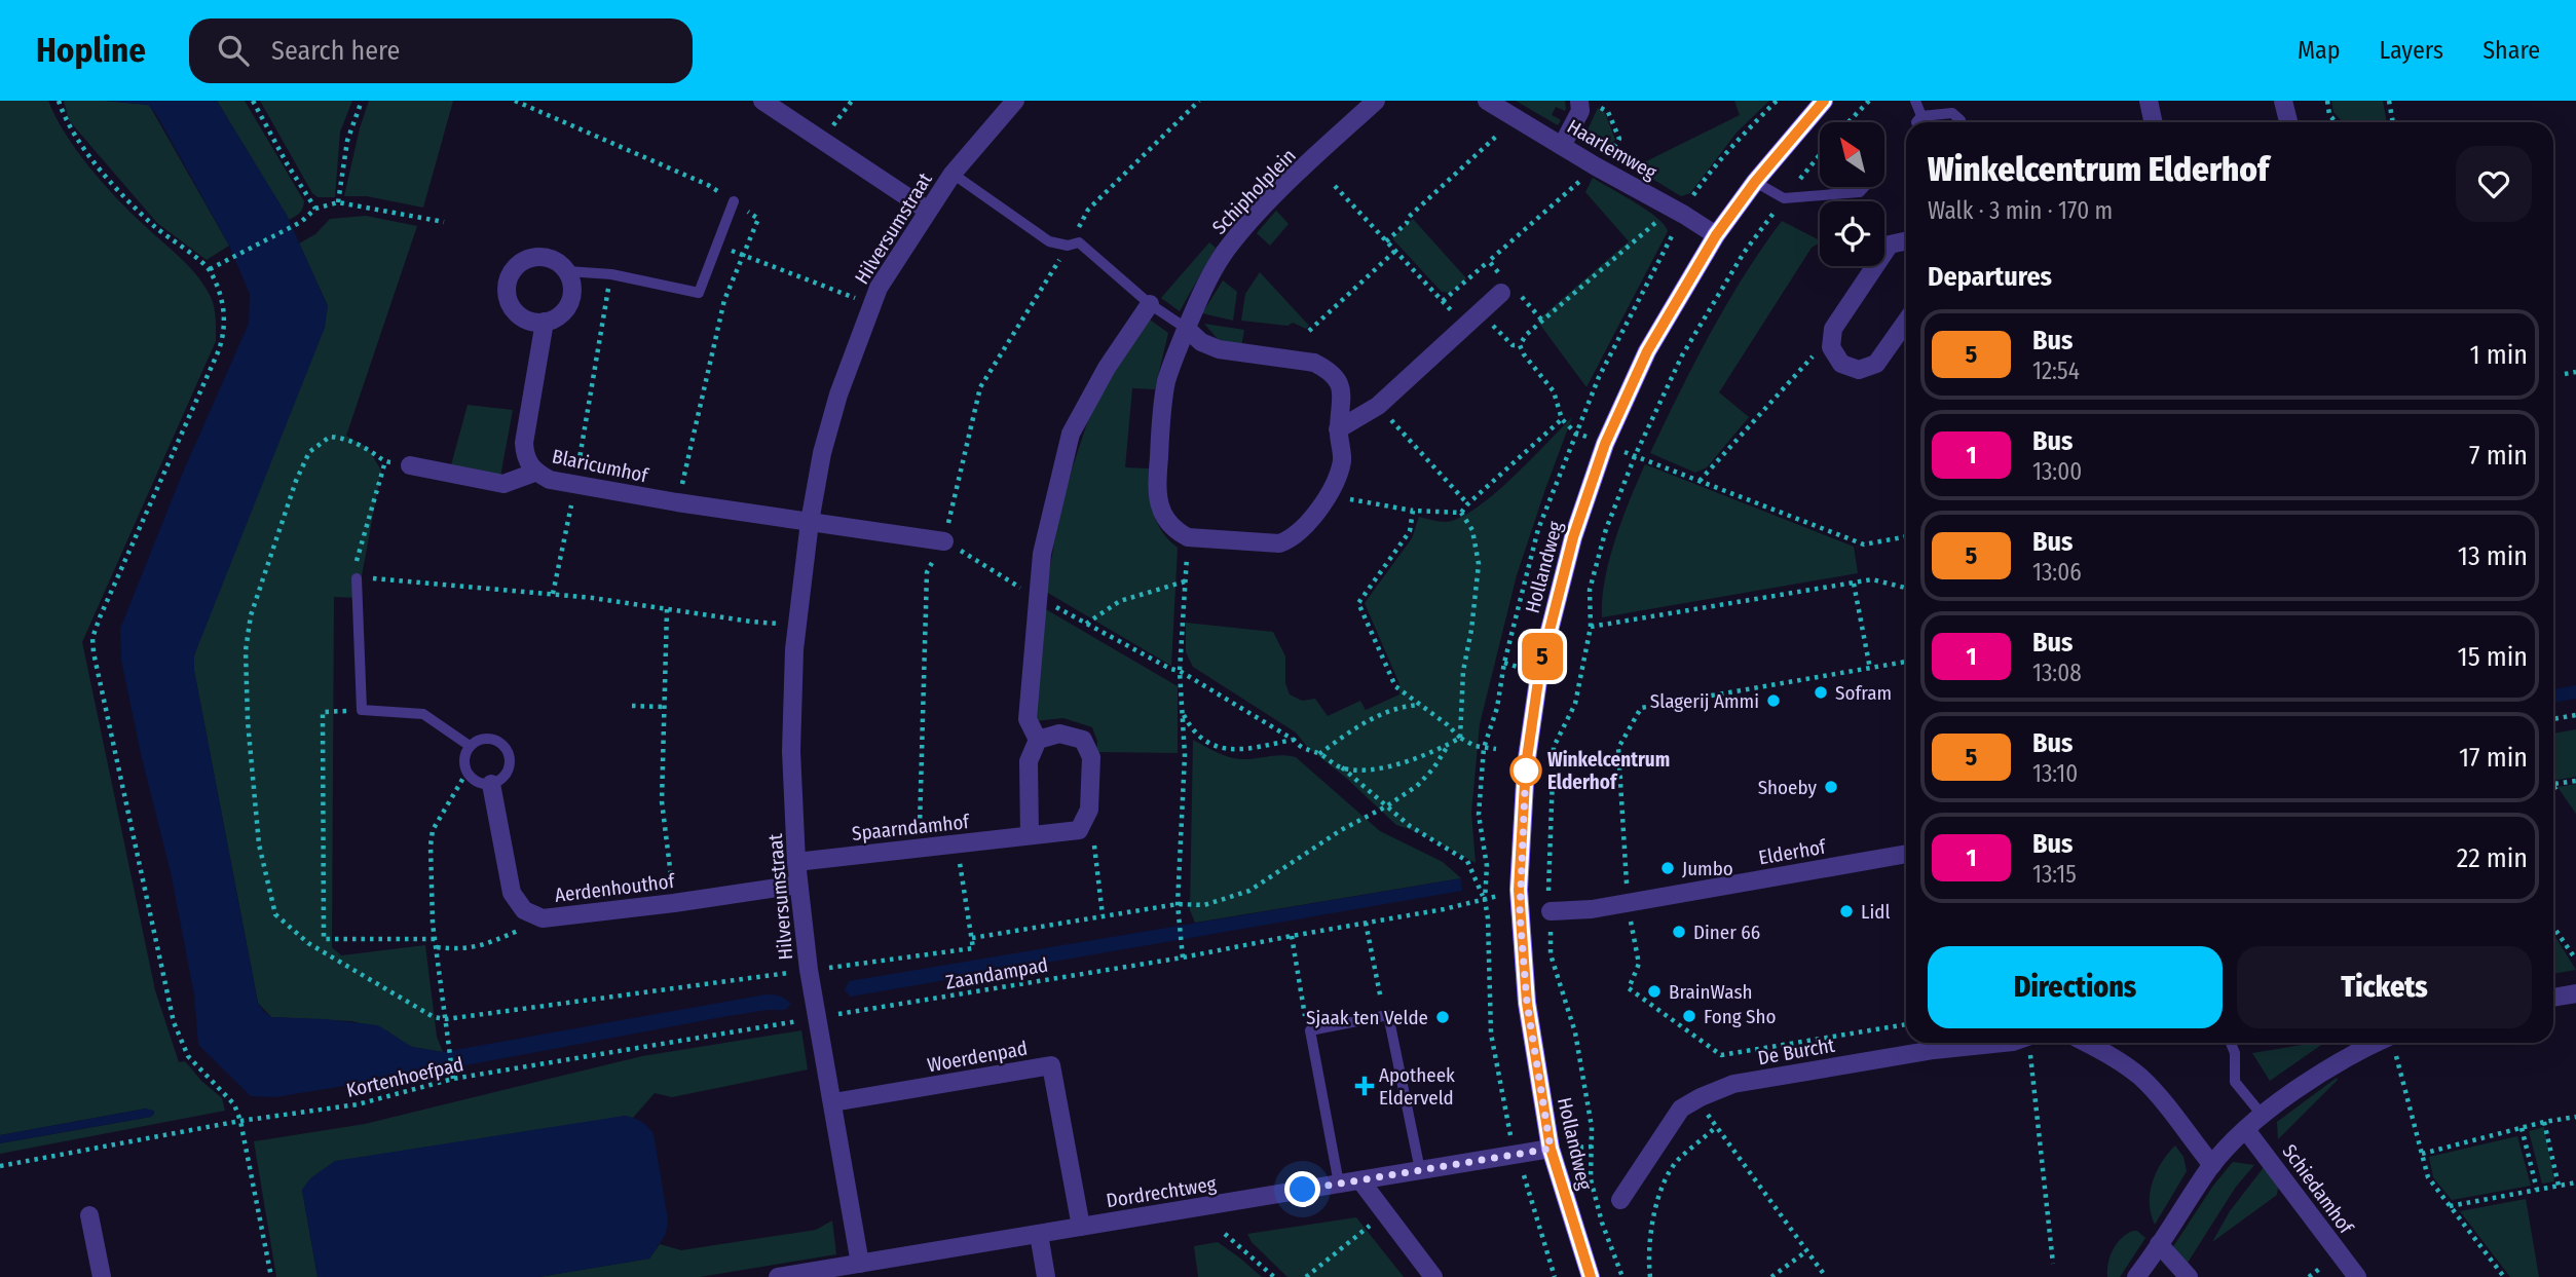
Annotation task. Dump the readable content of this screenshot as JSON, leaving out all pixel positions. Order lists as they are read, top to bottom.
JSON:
{
  "streets": {
    "street": [
      "Haarlemweg",
      "Schipholplein",
      "Hilversumstraat",
      "Blaricumhof",
      "Hollandweg",
      "Spaarndamhof",
      "Elderhof",
      "Aerdenhouthof",
      "De Burcht",
      "Woerdenpad",
      "Schiedamhof",
      "Dordrechtweg"
    ],
    "path": ["Zaandampad", "Kortenhoefpad"]
  },
  "crossings": [
    ["Haarlemweg", "Hollandweg"],
    ["Hilversumstraat", "Blaricumhof"],
    ["Hilversumstraat", "Spaarndamhof"],
    ["Hilversumstraat", "Aerdenhouthof"],
    ["Hilversumstraat", "Zaandampad"],
    ["Hilversumstraat", "Woerdenpad"],
    ["Hilversumstraat", "Kortenhoefpad"],
    ["Hilversumstraat", "Dordrechtweg"],
    ["Hollandweg", "Elderhof"],
    ["Hollandweg", "Dordrechtweg"],
    ["Zaandampad", "Kortenhoefpad"],
    ["Woerdenpad", "Dordrechtweg"]
  ],
  "places": {
    "other": [
      "Sofram",
      "Slagerij Ammi",
      "Winkelcentrum Elderhof",
      "Shoeby",
      "Jumbo",
      "Lidl",
      "Diner 66",
      "BrainWash",
      "Fong Sho",
      "Sjaak ten Velde"
    ],
    "health": ["Apotheek Elderveld"]
  },
  "lines": ["bus line 5"],
  "north": "top left",
  "page": {
    "header": "Hopline",
    "search": "Search here",
    "nav": ["Map", "Layers", "Share"],
    "on_map": "5",
    "heading": [
      ["Winkelcentrum Elderhof", "Walk · 3 min · 170 m"],
      "Departures"
    ],
    "list": [
      {
        "mark": "5",
        "name": "Bus",
        "note": "12:54",
        "value": "1 min"
      },
      {
        "mark": "1",
        "name": "Bus",
        "note": "13:00",
        "value": "7 min"
      },
      {
        "mark": "5",
        "name": "Bus",
        "note": "13:06",
        "value": "13 min"
      },
      {
        "mark": "1",
        "name": "Bus",
        "note": "13:08",
        "value": "15 min"
      },
      {
        "mark": "5",
        "name": "Bus",
        "note": "13:10",
        "value": "17 min"
      },
      {
        "mark": "1",
        "name": "Bus",
        "note": "13:15",
        "value": "22 min"
      }
    ],
    "buttons": ["Directions", "Tickets"]
  }
}
